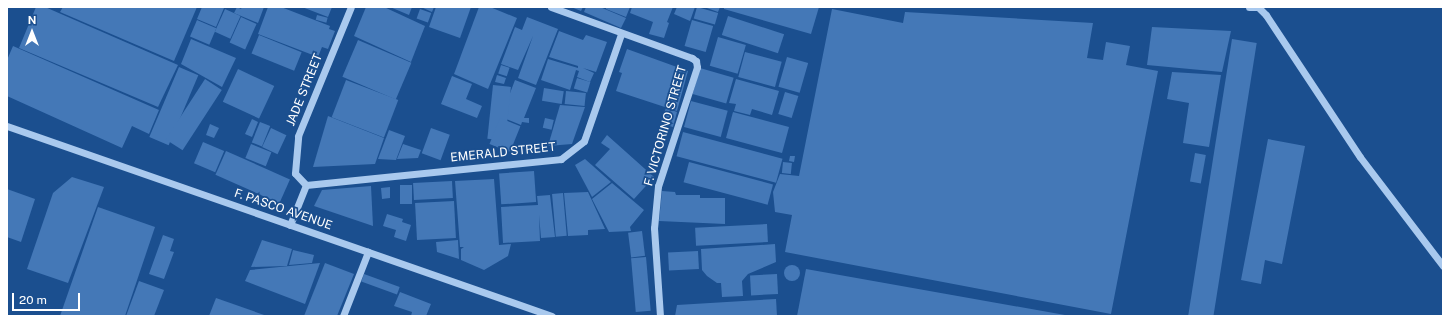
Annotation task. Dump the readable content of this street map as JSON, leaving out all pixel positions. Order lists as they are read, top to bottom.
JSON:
{
  "streets": {
    "street": [
      "JADE STREET",
      "F. VICTORINO STREET",
      "EMERALD STREET",
      "F. PASCO AVENUE"
    ]
  },
  "crossings": [
    ["JADE STREET", "EMERALD STREET"],
    ["F. VICTORINO STREET", "EMERALD STREET"]
  ],
  "scale_bar": "20 m",
  "north": "top"
}
